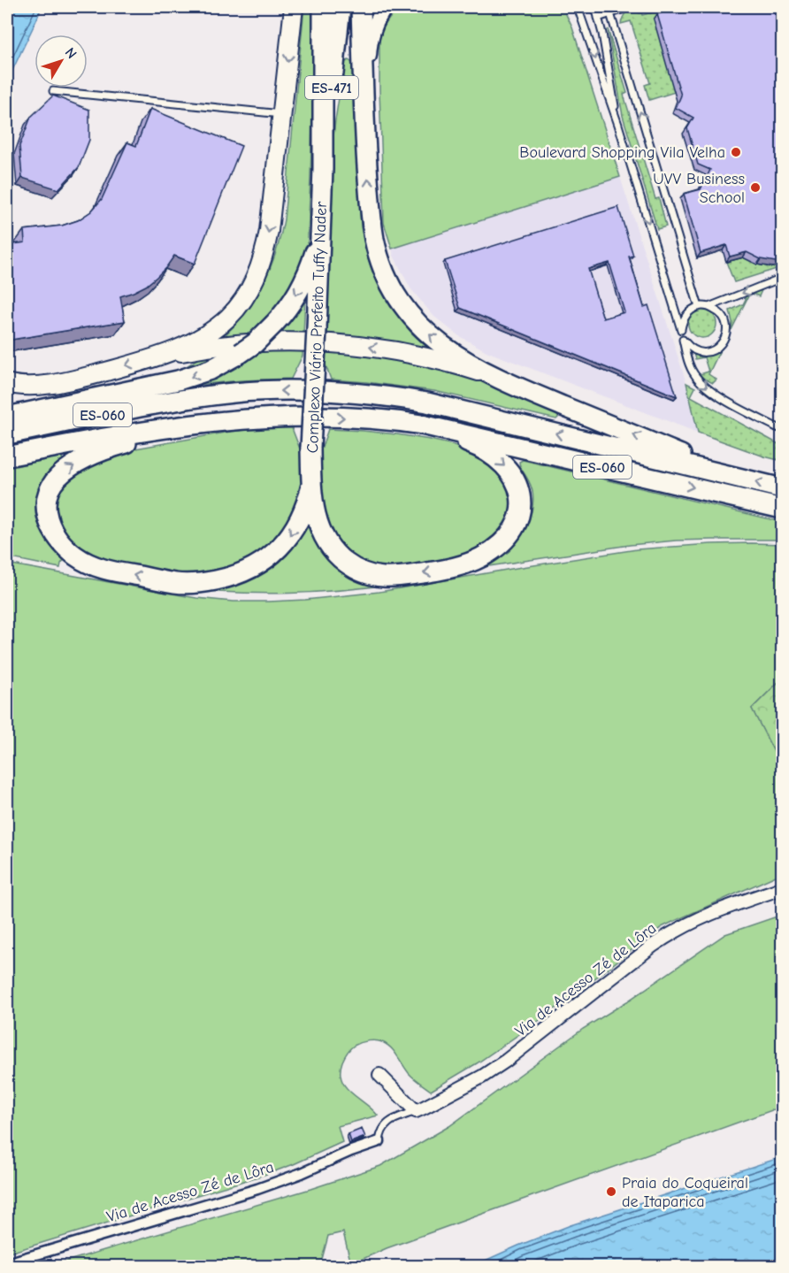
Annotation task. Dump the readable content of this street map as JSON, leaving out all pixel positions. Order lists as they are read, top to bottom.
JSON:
{
  "streets": {
    "main road": ["ES-471", "Complexo Viário Prefeito Tuffy Nader", "ES-060"],
    "street": ["Via de Acesso Zé de Lôra"]
  },
  "places": ["Boulevard Shopping Vila Velha", "UVV Business School", "Praia do Coqueiral de Itaparica"],
  "north": "top right"
}
